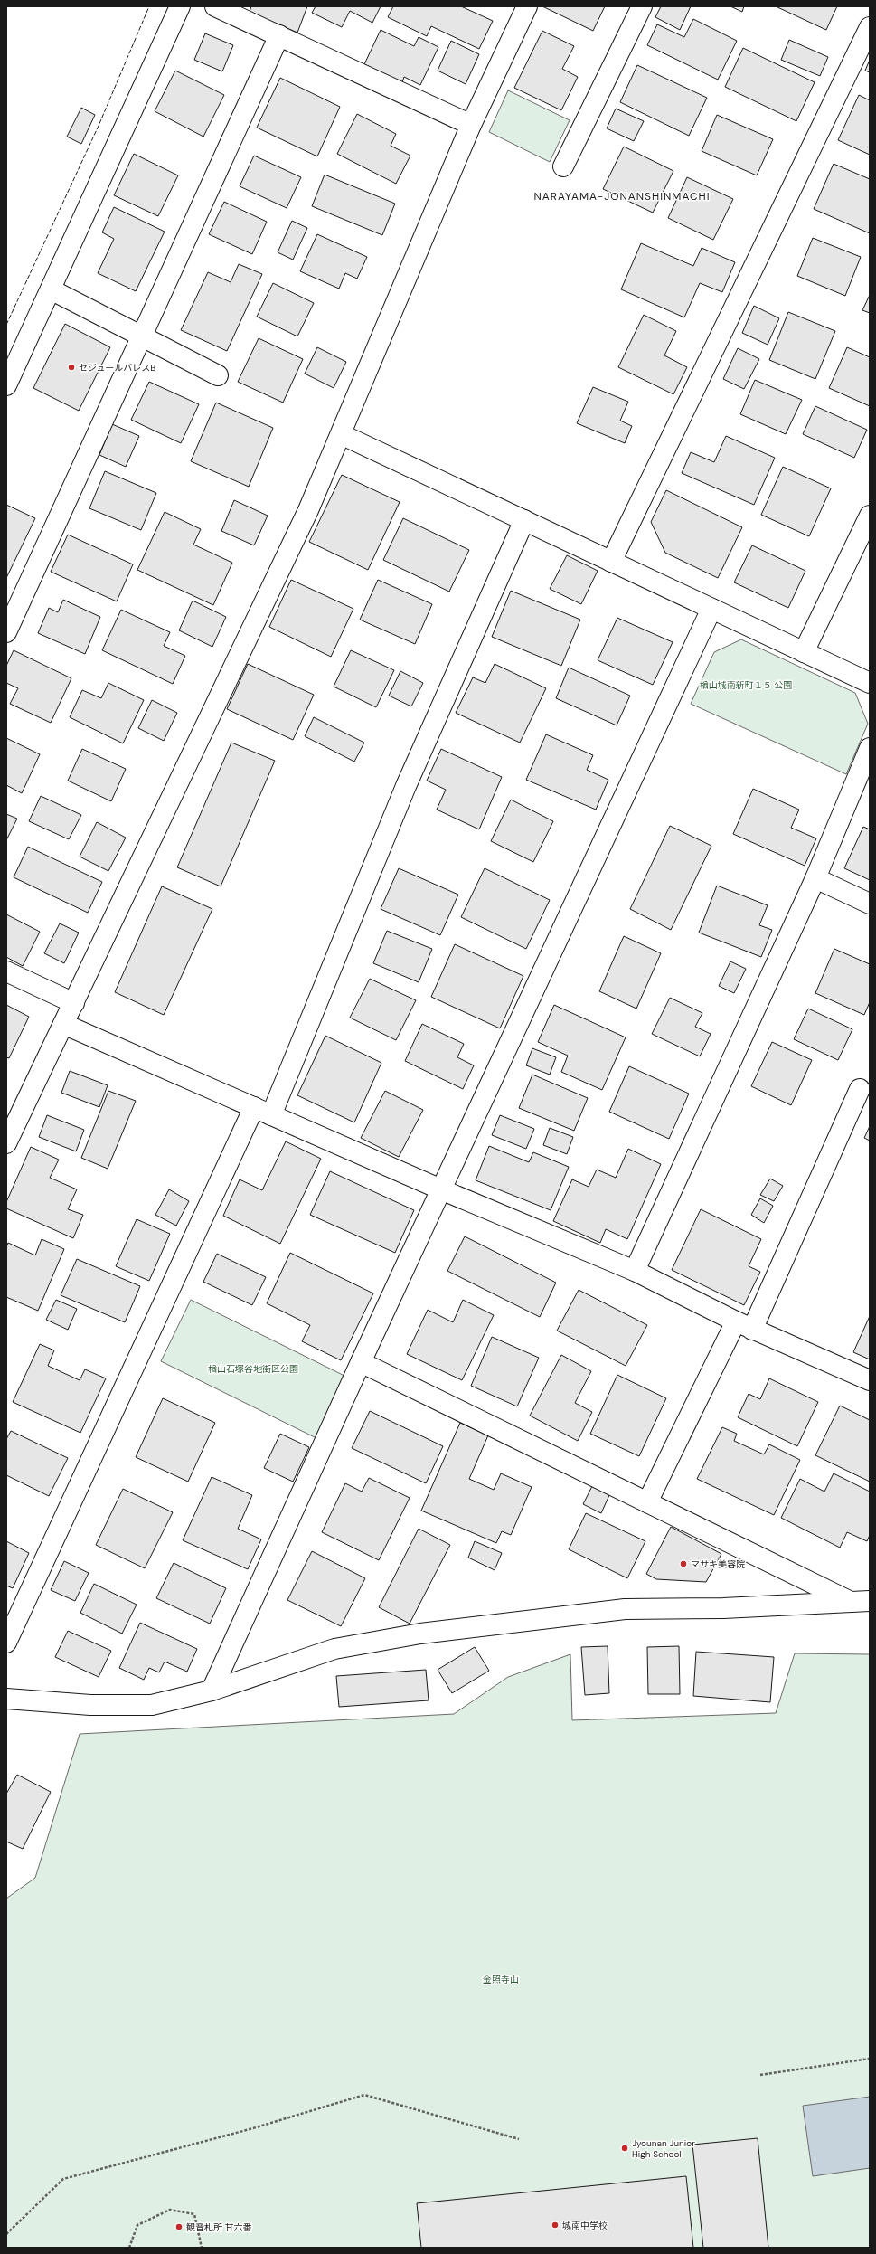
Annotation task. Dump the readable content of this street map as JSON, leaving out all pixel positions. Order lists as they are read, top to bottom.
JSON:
{
  "districts": ["NARAYAMA-JONANSHINMACHI"],
  "parks": ["楢山城南新町１５ 公園", "楢山石塚谷地街区公園", "金照寺山"],
  "places": [
    "セジュールパレスB",
    "マサキ美容院",
    "Jyounan Junior High School",
    "城南中学校",
    "観音札所 甘六番"
  ]
}
